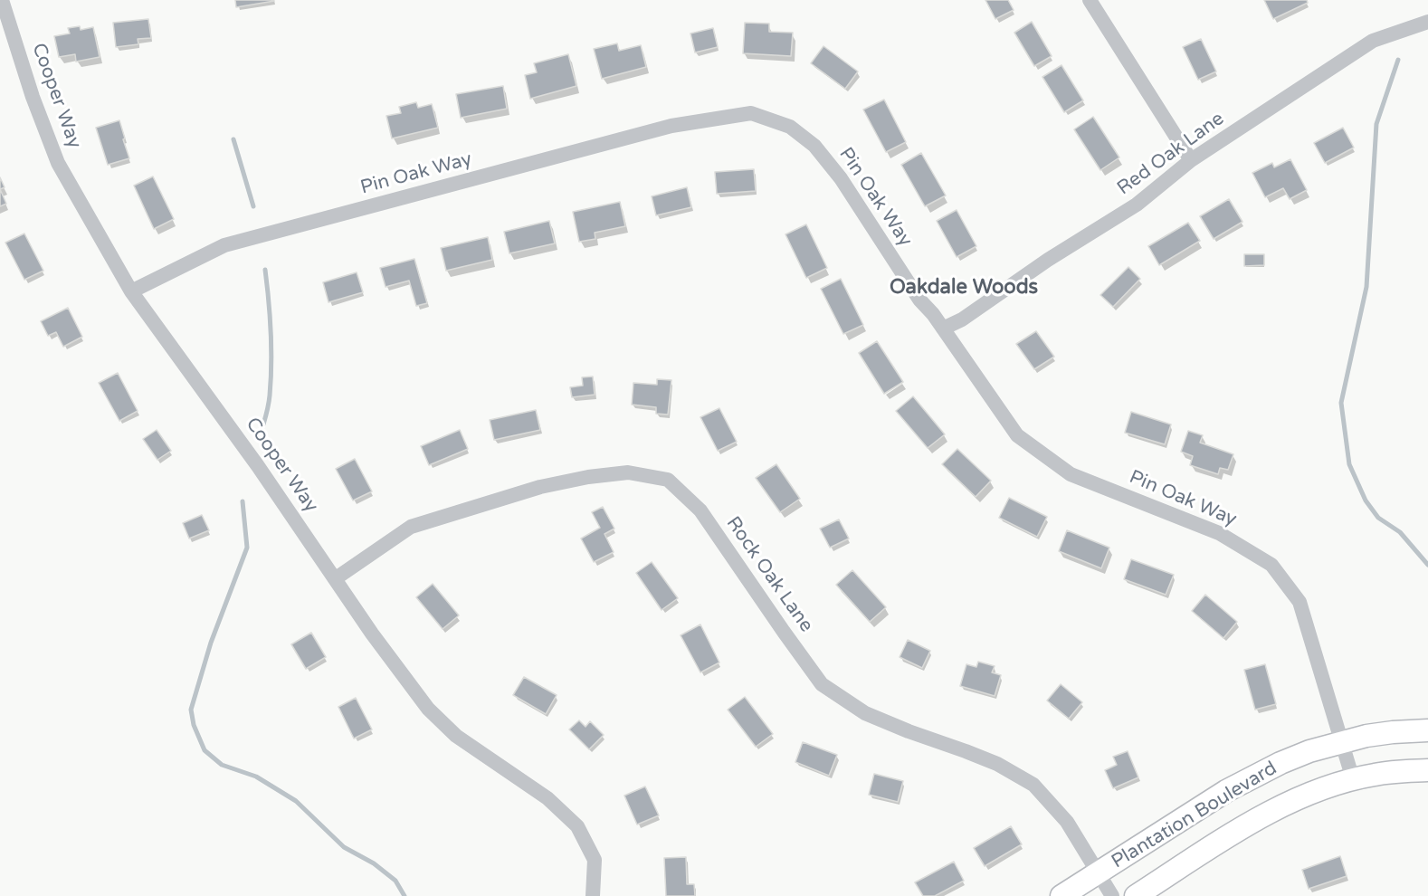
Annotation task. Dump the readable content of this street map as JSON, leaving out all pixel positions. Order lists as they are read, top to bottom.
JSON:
{
  "streets": {
    "street": [
      "Cooper Way",
      "Red Oak Lane",
      "Pin Oak Way",
      "Rock Oak Lane",
      "Plantation Boulevard"
    ]
  },
  "crossings": [
    ["Cooper Way", "Pin Oak Way"],
    ["Cooper Way", "Rock Oak Lane"],
    ["Red Oak Lane", "Pin Oak Way"],
    ["Pin Oak Way", "Plantation Boulevard"],
    ["Rock Oak Lane", "Plantation Boulevard"]
  ],
  "districts": ["Oakdale Woods"]
}
